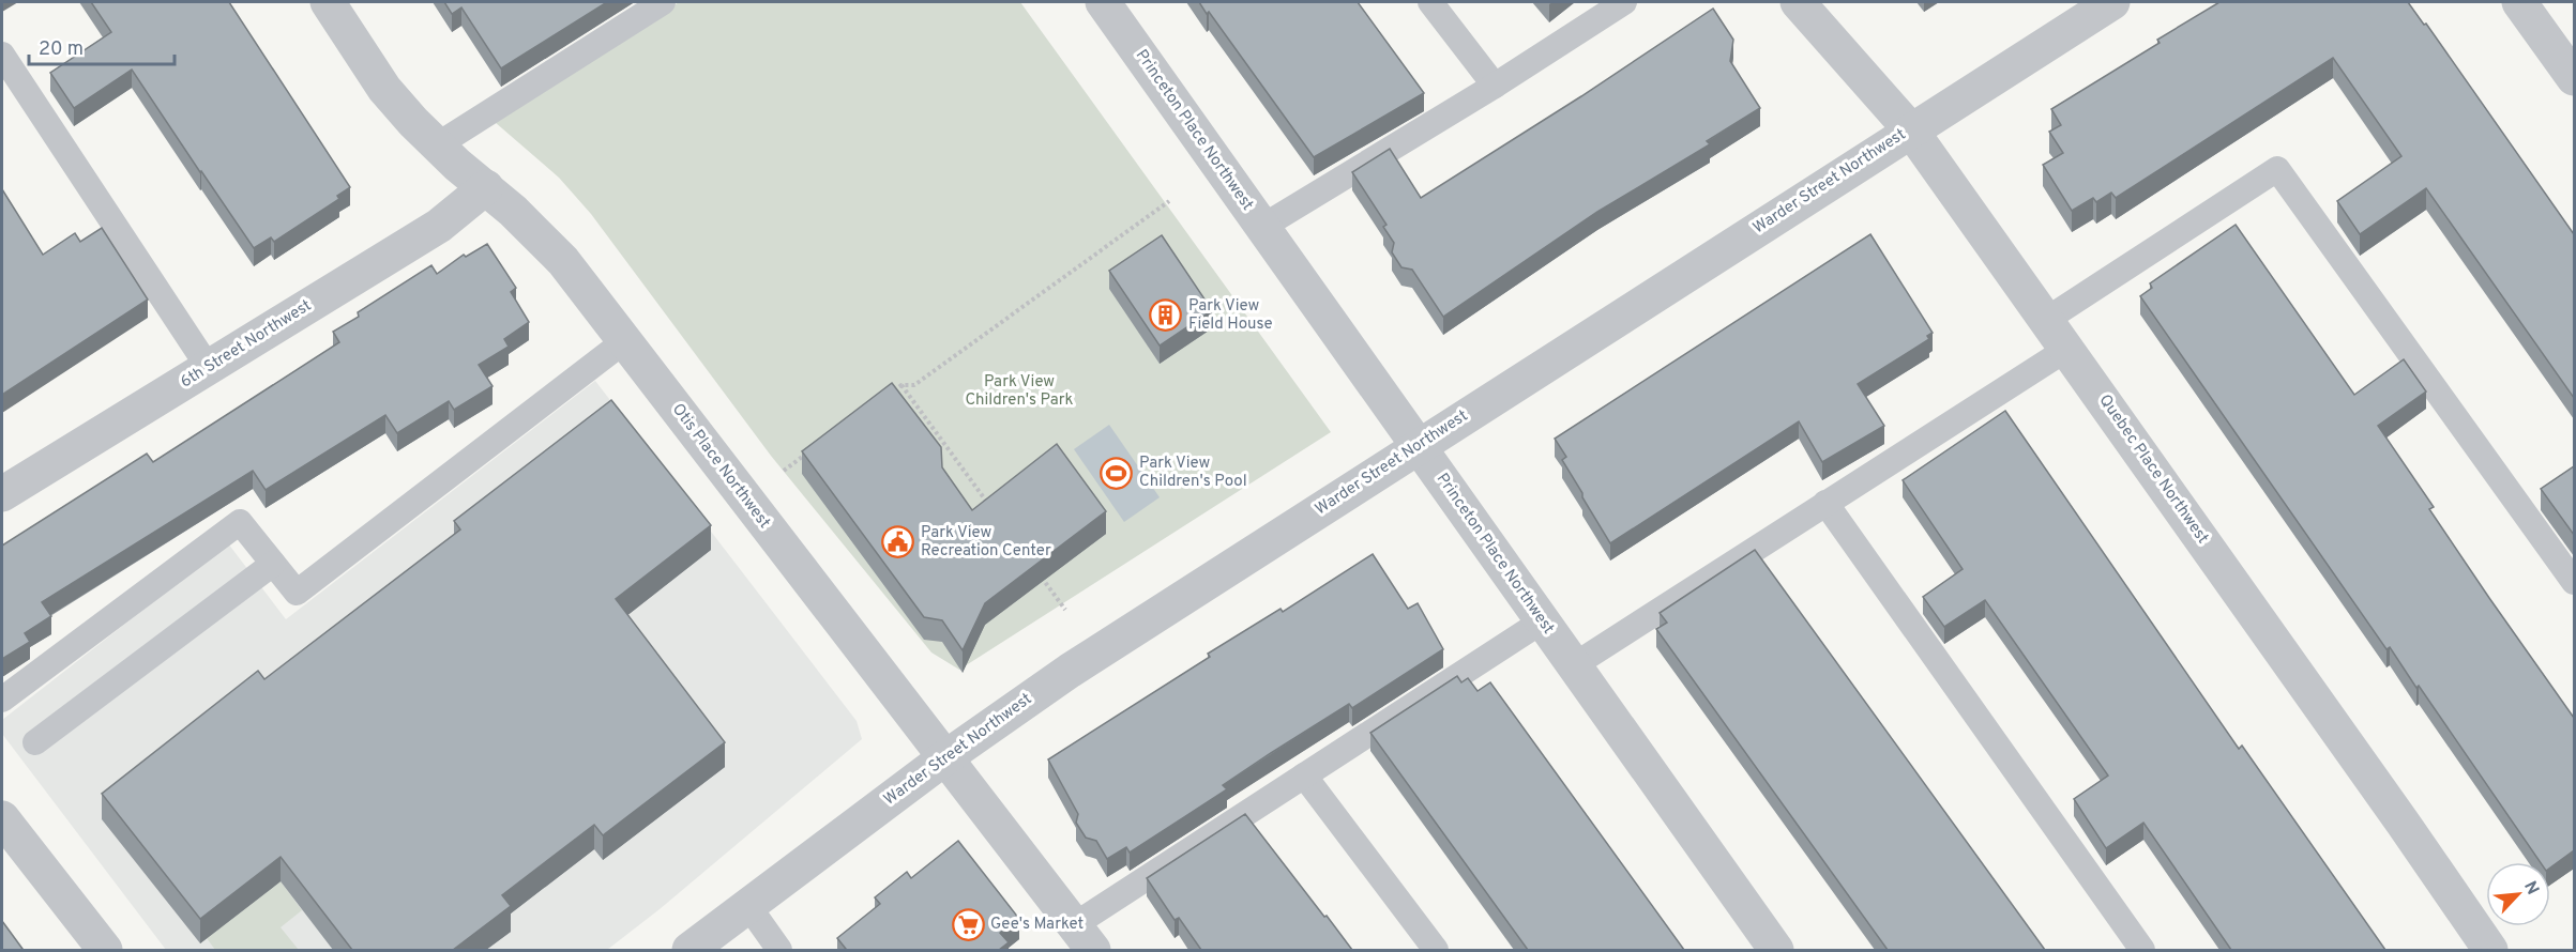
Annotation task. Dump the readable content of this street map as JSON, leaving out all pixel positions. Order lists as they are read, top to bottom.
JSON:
{
  "streets": {
    "street": [
      "Princeton Place Northwest",
      "Warder Street Northwest",
      "6th Street Northwest",
      "Otis Place Northwest",
      "Quebec Place Northwest"
    ]
  },
  "crossings": [
    ["Princeton Place Northwest", "Warder Street Northwest"],
    ["Warder Street Northwest", "Otis Place Northwest"],
    ["Warder Street Northwest", "Quebec Place Northwest"],
    ["6th Street Northwest", "Otis Place Northwest"]
  ],
  "parks": ["Park View Children's Park"],
  "places": {
    "building": ["Park View Field House"],
    "sports": ["Park View Children's Pool"],
    "public building": ["Park View Recreation Center"],
    "supermarket": ["Gee's Market"]
  },
  "scale_bar": "20 m",
  "north": "top right"
}
